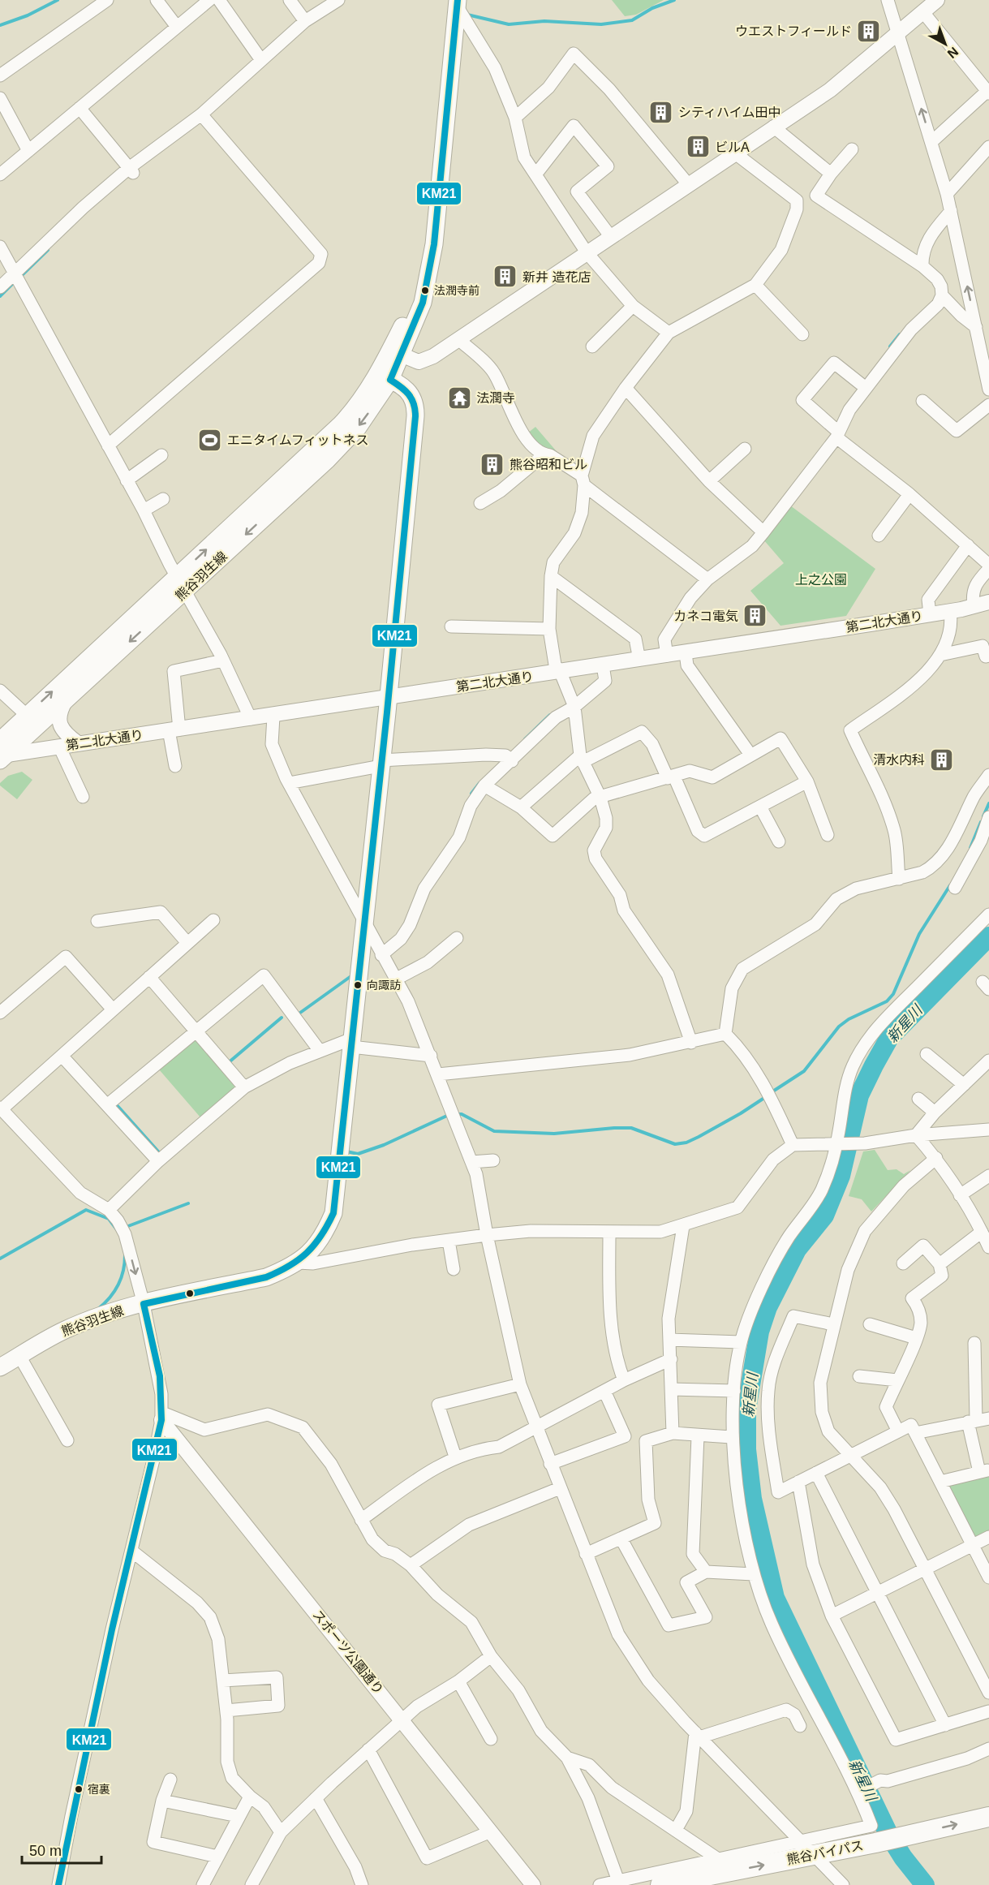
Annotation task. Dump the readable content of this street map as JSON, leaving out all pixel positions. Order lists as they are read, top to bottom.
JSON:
{
  "streets": {
    "highway": ["熊谷バイパス"],
    "main road": ["熊谷羽生線"],
    "street": ["第二北大通り", "スポーツ公園通り"]
  },
  "crossings": [
    ["熊谷羽生線", "第二北大通り"]
  ],
  "one_way": ["熊谷バイパス"],
  "water": ["新星川"],
  "parks": ["上之公園"],
  "places": {
    "building": [
      "ウエストフィールド",
      "シティハイム田中",
      "ビルA",
      "新井 造花店",
      "熊谷昭和ビル",
      "カネコ電気",
      "清水内科"
    ],
    "other": ["法潤寺前", "向諏訪", "宿裏"],
    "temple": ["法潤寺"],
    "sports": ["エニタイムフィットネス"]
  },
  "lines": ["transit line KM21"],
  "scale_bar": "50 m",
  "north": "bottom right"
}
